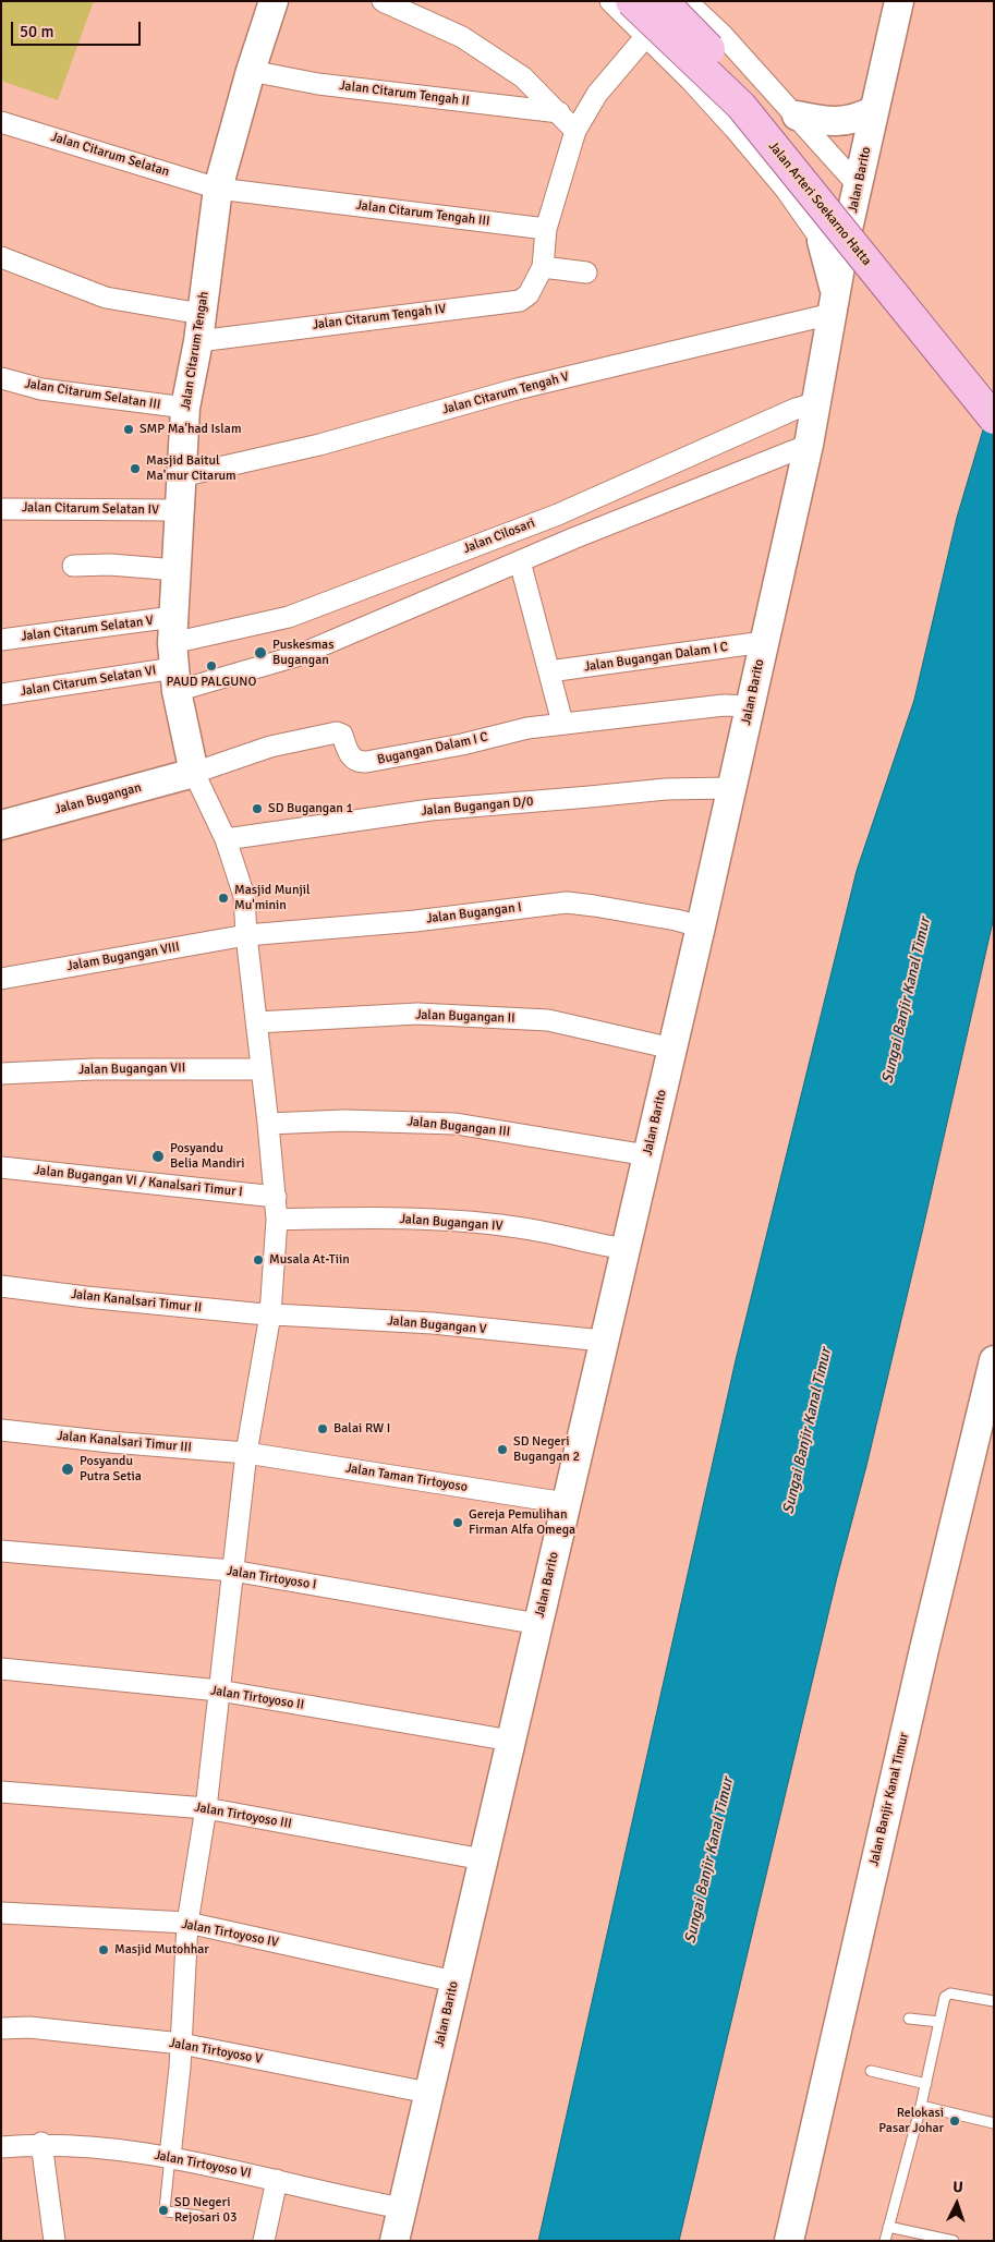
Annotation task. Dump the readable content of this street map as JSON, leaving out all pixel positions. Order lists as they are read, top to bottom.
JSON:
{
  "streets": {
    "main road": ["Jalan Arteri Soekarno Hatta"],
    "street": [
      "Jalan Citarum Tengah II",
      "Jalan Citarum Selatan",
      "Jalan Barito",
      "Jalan Citarum Tengah III",
      "Jalan Citarum Tengah IV",
      "Jalan Citarum Tengah",
      "Jalan Citarum Tengah V",
      "Jalan Citarum Selatan III",
      "Jalan Citarum Selatan IV",
      "Jalan Cilosari",
      "Jalan Citarum Selatan V",
      "Jalan Bugangan Dalam I C",
      "Jalan Citarum Selatan VI",
      "Bugangan Dalam I C",
      "Jalan Bugangan",
      "Jalan Bugangan D/0",
      "Jalan Bugangan I",
      "Jalam Bugangan VIII",
      "Jalan Bugangan II",
      "Jalan Bugangan VII",
      "Jalan Bugangan III",
      "Jalan Bugangan VI / Kanalsari Timur I",
      "Jalan Bugangan IV",
      "Jalan Kanalsari Timur II",
      "Jalan Bugangan V",
      "Jalan Kanalsari Timur III",
      "Jalan Taman Tirtoyoso",
      "Jalan Tirtoyoso I",
      "Jalan Tirtoyoso II",
      "Jalan Banjir Kanal Timur",
      "Jalan Tirtoyoso III",
      "Jalan Tirtoyoso IV",
      "Jalan Tirtoyoso V",
      "Jalan Tirtoyoso VI"
    ]
  },
  "crossings": [
    ["Jalan Citarum Tengah II", "Jalan Citarum Tengah"],
    ["Jalan Citarum Selatan", "Jalan Citarum Tengah III"],
    ["Jalan Citarum Selatan", "Jalan Citarum Tengah"],
    ["Jalan Barito", "Jalan Citarum Tengah V"],
    ["Jalan Barito", "Jalan Cilosari"],
    ["Jalan Barito", "Jalan Bugangan Dalam I C"],
    ["Jalan Barito", "Jalan Bugangan D/0"],
    ["Jalan Barito", "Jalan Bugangan I"],
    ["Jalan Barito", "Jalan Bugangan II"],
    ["Jalan Barito", "Jalan Bugangan III"],
    ["Jalan Barito", "Jalan Bugangan IV"],
    ["Jalan Barito", "Jalan Bugangan V"],
    ["Jalan Barito", "Jalan Taman Tirtoyoso"],
    ["Jalan Barito", "Jalan Tirtoyoso I"],
    ["Jalan Barito", "Jalan Tirtoyoso II"],
    ["Jalan Barito", "Jalan Tirtoyoso III"],
    ["Jalan Barito", "Jalan Tirtoyoso IV"],
    ["Jalan Barito", "Jalan Tirtoyoso V"],
    ["Jalan Barito", "Jalan Tirtoyoso VI"],
    ["Jalan Citarum Tengah III", "Jalan Citarum Tengah"],
    ["Jalan Citarum Tengah IV", "Jalan Citarum Tengah"],
    ["Jalan Citarum Tengah", "Jalan Citarum Tengah V"],
    ["Jalan Citarum Tengah", "Jalan Citarum Selatan III"],
    ["Jalan Citarum Tengah", "Jalan Citarum Selatan IV"],
    ["Jalan Citarum Tengah", "Jalan Cilosari"],
    ["Jalan Citarum Tengah", "Jalan Citarum Selatan V"],
    ["Jalan Citarum Tengah", "Jalan Citarum Selatan VI"],
    ["Jalan Citarum Tengah", "Bugangan Dalam I C"],
    ["Jalan Citarum Tengah", "Jalan Bugangan"],
    ["Jalan Cilosari", "Jalan Citarum Selatan V"],
    ["Jalan Cilosari", "Jalan Citarum Selatan VI"],
    ["Jalan Citarum Selatan V", "Jalan Citarum Selatan VI"],
    ["Bugangan Dalam I C", "Jalan Bugangan"],
    ["Jalan Bugangan I", "Jalam Bugangan VIII"],
    ["Jalan Kanalsari Timur II", "Jalan Bugangan V"],
    ["Jalan Kanalsari Timur III", "Jalan Taman Tirtoyoso"]
  ],
  "water": ["Sungai Banjir Kanal Timur"],
  "places": [
    "SMP Ma'had Islam",
    "Masjid Baitul Ma'mur Citarum",
    "Puskesmas Bugangan",
    "PAUD PALGUNO",
    "SD Bugangan 1",
    "Masjid Munjil Mu'minin",
    "Posyandu Belia Mandiri",
    "Musala At-Tiin",
    "Balai RW I",
    "SD Negeri Bugangan 2",
    "Posyandu Putra Setia",
    "Gereja Pemulihan Firman Alfa Omega",
    "Masjid Mutohhar",
    "Relokasi Pasar Johar",
    "SD Negeri Rejosari 03"
  ],
  "scale_bar": "50 m",
  "north": "top"
}
